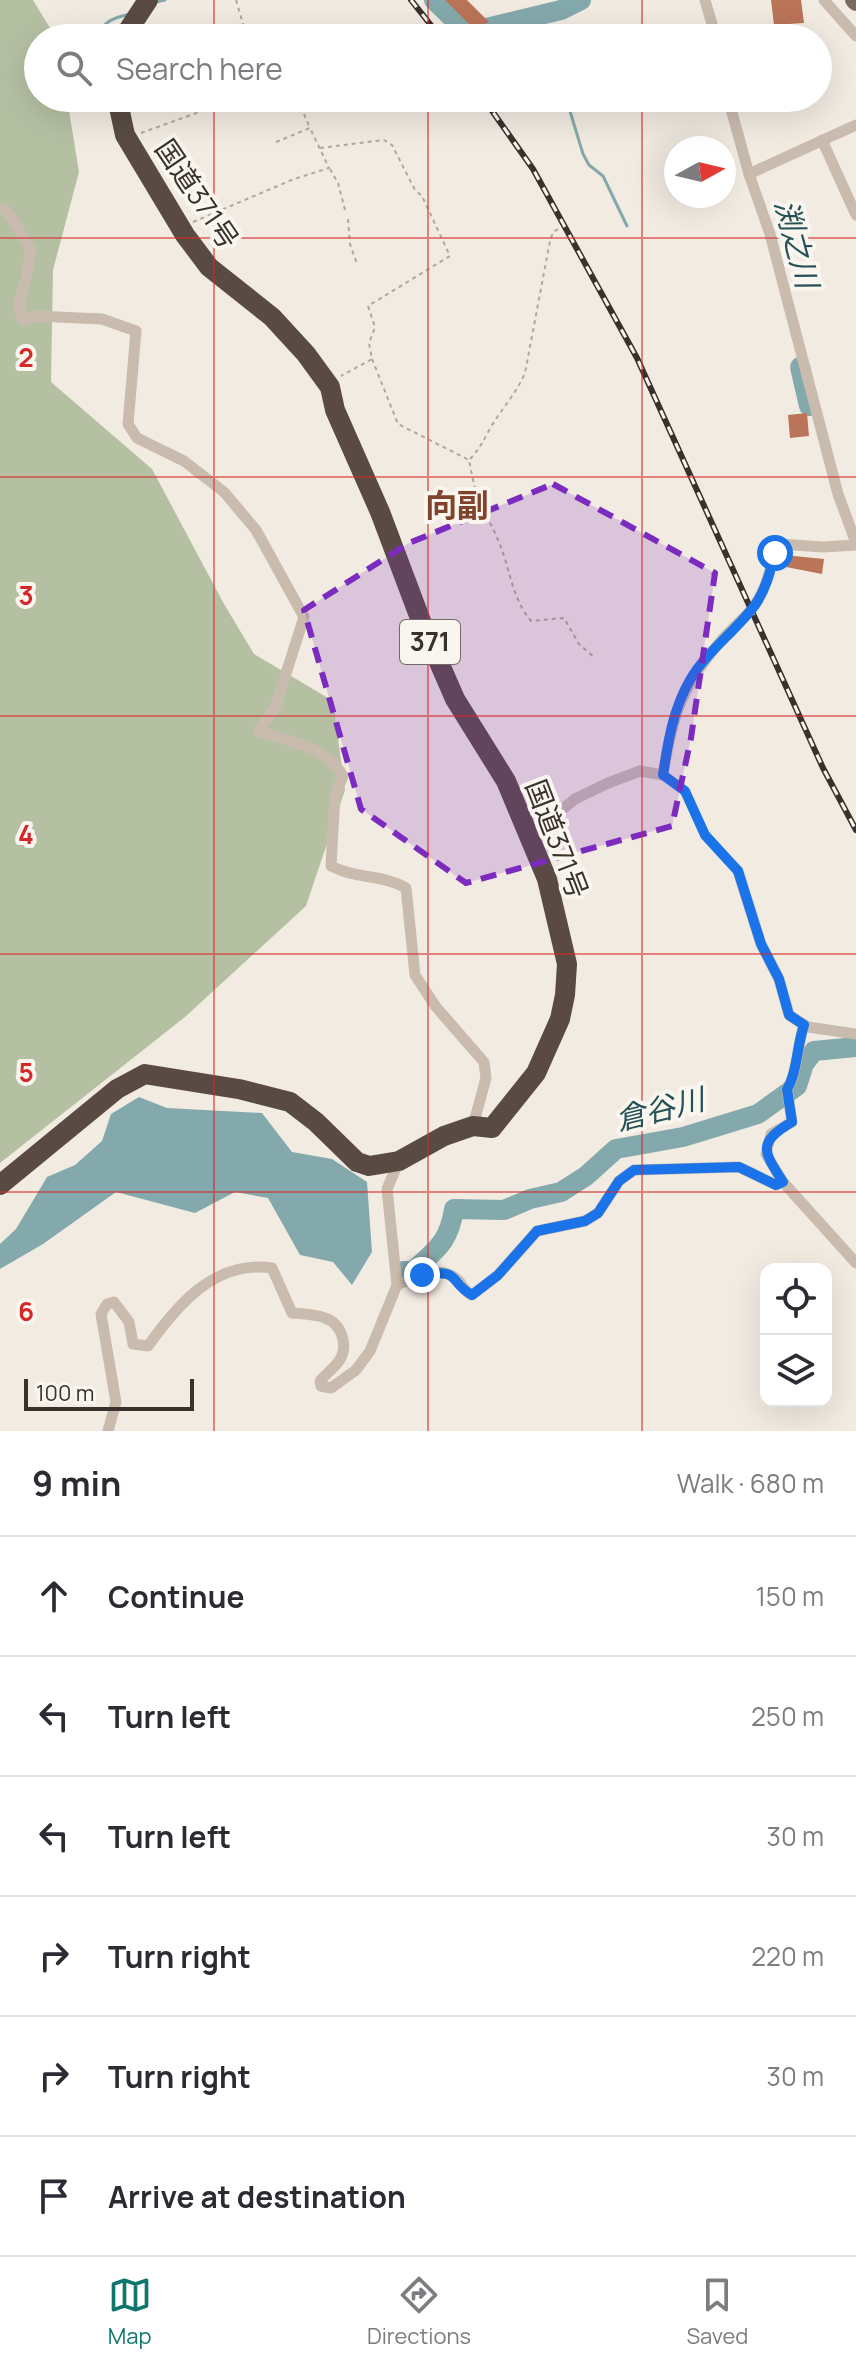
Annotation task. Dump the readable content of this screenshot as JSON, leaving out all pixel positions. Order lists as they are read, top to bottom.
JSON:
{
  "streets": {
    "highway": ["国道371号", "371"]
  },
  "districts": ["向副"],
  "water": ["渕之川", "倉谷川"],
  "scale_bar": "100 m",
  "north": "right",
  "page": {
    "search": "Search here",
    "scale": "100 m",
    "heading": ["9 min", "Walk · 680 m"],
    "list": [
      ["Continue", "150 m"],
      ["Turn left", "250 m"],
      ["Turn left", "30 m"],
      ["Turn right", "220 m"],
      ["Turn right", "30 m"],
      "Arrive at destination"
    ],
    "nav": ["Map", "Directions", "Saved"]
  },
  "grid": {
    "rows": [
      "2",
      "3",
      "4",
      "5",
      "6"
    ]
  }
}
